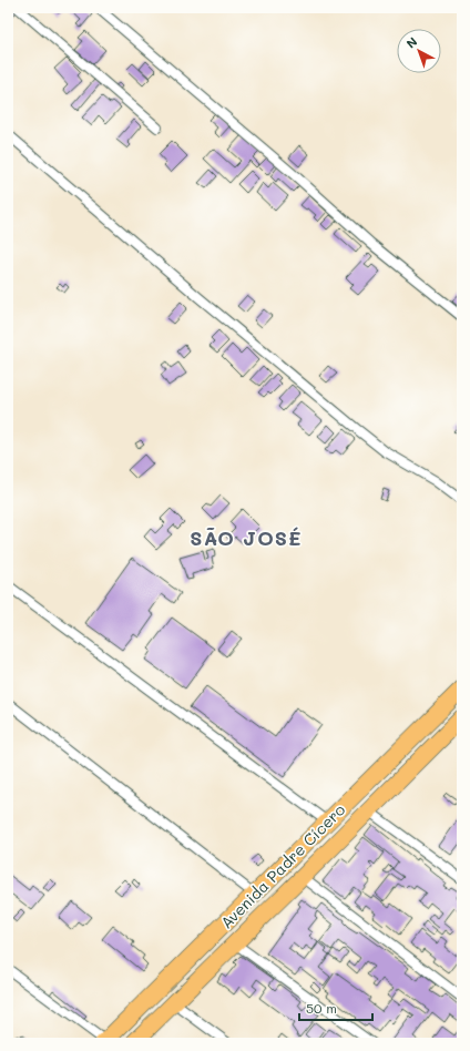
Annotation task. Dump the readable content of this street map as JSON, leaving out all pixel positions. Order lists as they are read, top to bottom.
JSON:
{
  "streets": {
    "highway": ["Avenida Padre Cícero"]
  },
  "districts": ["SÃO JOSÉ"],
  "scale_bar": "50 m",
  "north": "top left"
}
